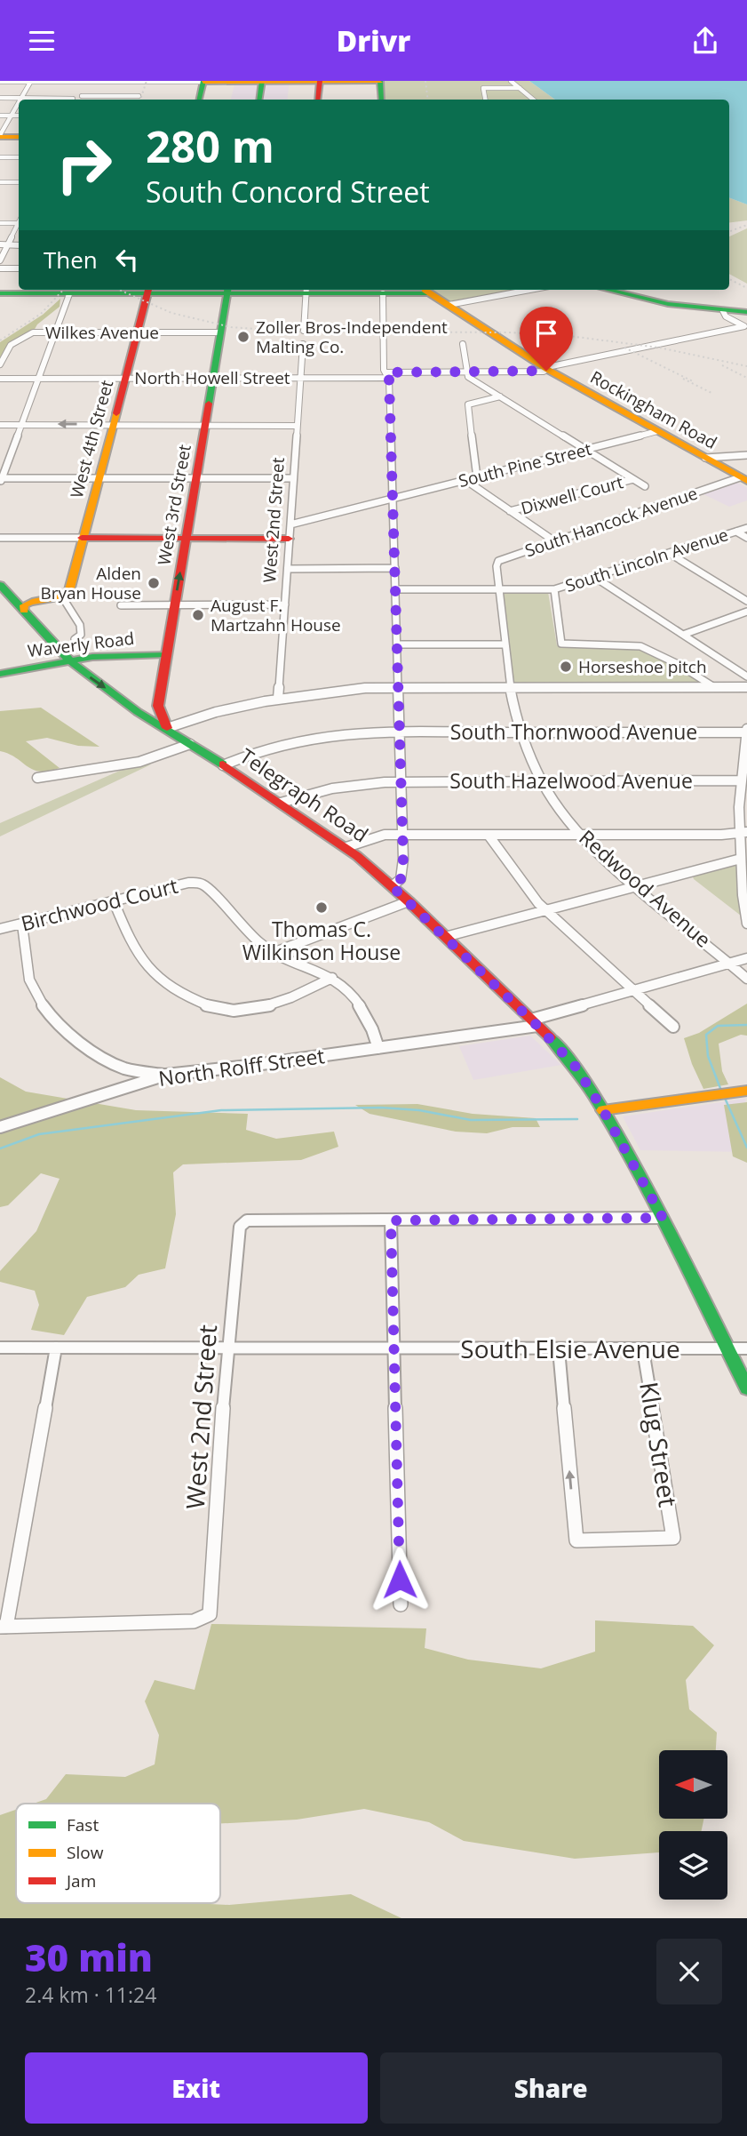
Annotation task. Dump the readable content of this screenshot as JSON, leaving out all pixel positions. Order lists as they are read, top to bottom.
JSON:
{
  "streets": {
    "street": [
      "Wilkes Avenue",
      "North Howell Street",
      "Rockingham Road",
      "West 4th Street",
      "South Pine Street",
      "Dixwell Court",
      "West 3rd Street",
      "West 2nd Street",
      "South Hancock Avenue",
      "South Lincoln Avenue",
      "Waverly Road",
      "South Thornwood Avenue",
      "South Hazelwood Avenue",
      "Telegraph Road",
      "Redwood Avenue",
      "Birchwood Court",
      "North Rolff Street",
      "South Elsie Avenue",
      "Klug Street"
    ]
  },
  "crossings": [
    ["Wilkes Avenue", "West 4th Street"],
    ["Wilkes Avenue", "West 3rd Street"],
    ["North Howell Street", "Rockingham Road"],
    ["North Howell Street", "West 4th Street"],
    ["North Howell Street", "West 3rd Street"],
    ["North Howell Street", "West 2nd Street"],
    ["Rockingham Road", "South Pine Street"],
    ["Rockingham Road", "South Hancock Avenue"],
    ["South Pine Street", "West 2nd Street"],
    ["West 3rd Street", "Waverly Road"],
    ["West 2nd Street", "South Elsie Avenue"],
    ["South Hancock Avenue", "Redwood Avenue"],
    ["South Lincoln Avenue", "Redwood Avenue"],
    ["Waverly Road", "Telegraph Road"],
    ["South Thornwood Avenue", "Telegraph Road"],
    ["South Thornwood Avenue", "Redwood Avenue"],
    ["South Hazelwood Avenue", "Telegraph Road"],
    ["South Hazelwood Avenue", "Redwood Avenue"],
    ["Telegraph Road", "North Rolff Street"],
    ["Telegraph Road", "South Elsie Avenue"],
    ["Redwood Avenue", "North Rolff Street"],
    ["South Elsie Avenue", "Klug Street"]
  ],
  "places": [
    "Zoller Bros-Independent Malting Co.",
    "Alden Bryan House",
    "August F. Martzahn House",
    "Horseshoe pitch",
    "Thomas C. Wilkinson House"
  ],
  "legend": ["Fast", "Slow", "Jam"],
  "north": "left",
  "page": {
    "header": "Drivr",
    "turn": ["280 m", "South Concord Street"],
    "then": "Then",
    "heading": ["30 min", "2.4 km · 11:24"],
    "buttons": ["Exit", "Share"]
  }
}
